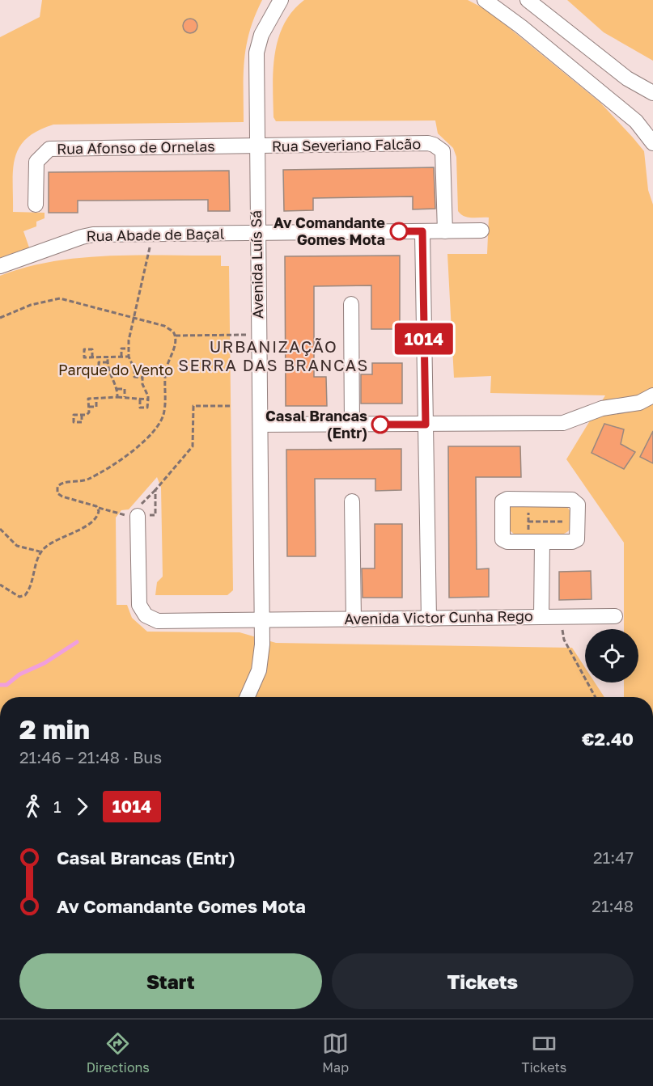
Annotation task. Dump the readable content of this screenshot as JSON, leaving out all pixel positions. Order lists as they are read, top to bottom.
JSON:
{
  "streets": {
    "street": [
      "Rua Severiano Falcão",
      "Rua Afonso de Ornelas",
      "Rua Abade de Baçal",
      "Avenida Luís Sá",
      "Avenida Victor Cunha Rego"
    ]
  },
  "crossings": [
    ["Rua Severiano Falcão", "Rua Afonso de Ornelas"],
    ["Rua Severiano Falcão", "Rua Abade de Baçal"],
    ["Rua Severiano Falcão", "Avenida Luís Sá"],
    ["Rua Afonso de Ornelas", "Avenida Luís Sá"],
    ["Rua Abade de Baçal", "Avenida Luís Sá"],
    ["Avenida Luís Sá", "Avenida Victor Cunha Rego"]
  ],
  "districts": ["URBANIZAÇÃO SERRA DAS BRANCAS"],
  "parks": ["Parque do Vento"],
  "places": ["Av Comandante Gomes Mota", "Casal Brancas (Entr)"],
  "lines": ["bus line 1014"],
  "page": {
    "on_map": "1014",
    "heading": ["2 min", "21:46 – 21:48 · Bus", "€2.40"],
    "legs": ["1", "1014"],
    "list": [
      {
        "name": "Casal Brancas (Entr)",
        "value": "21:47"
      },
      {
        "name": "Av Comandante Gomes Mota",
        "value": "21:48"
      }
    ],
    "buttons": ["Start", "Tickets"],
    "tabs": ["Directions", "Map", "Tickets"]
  }
}
